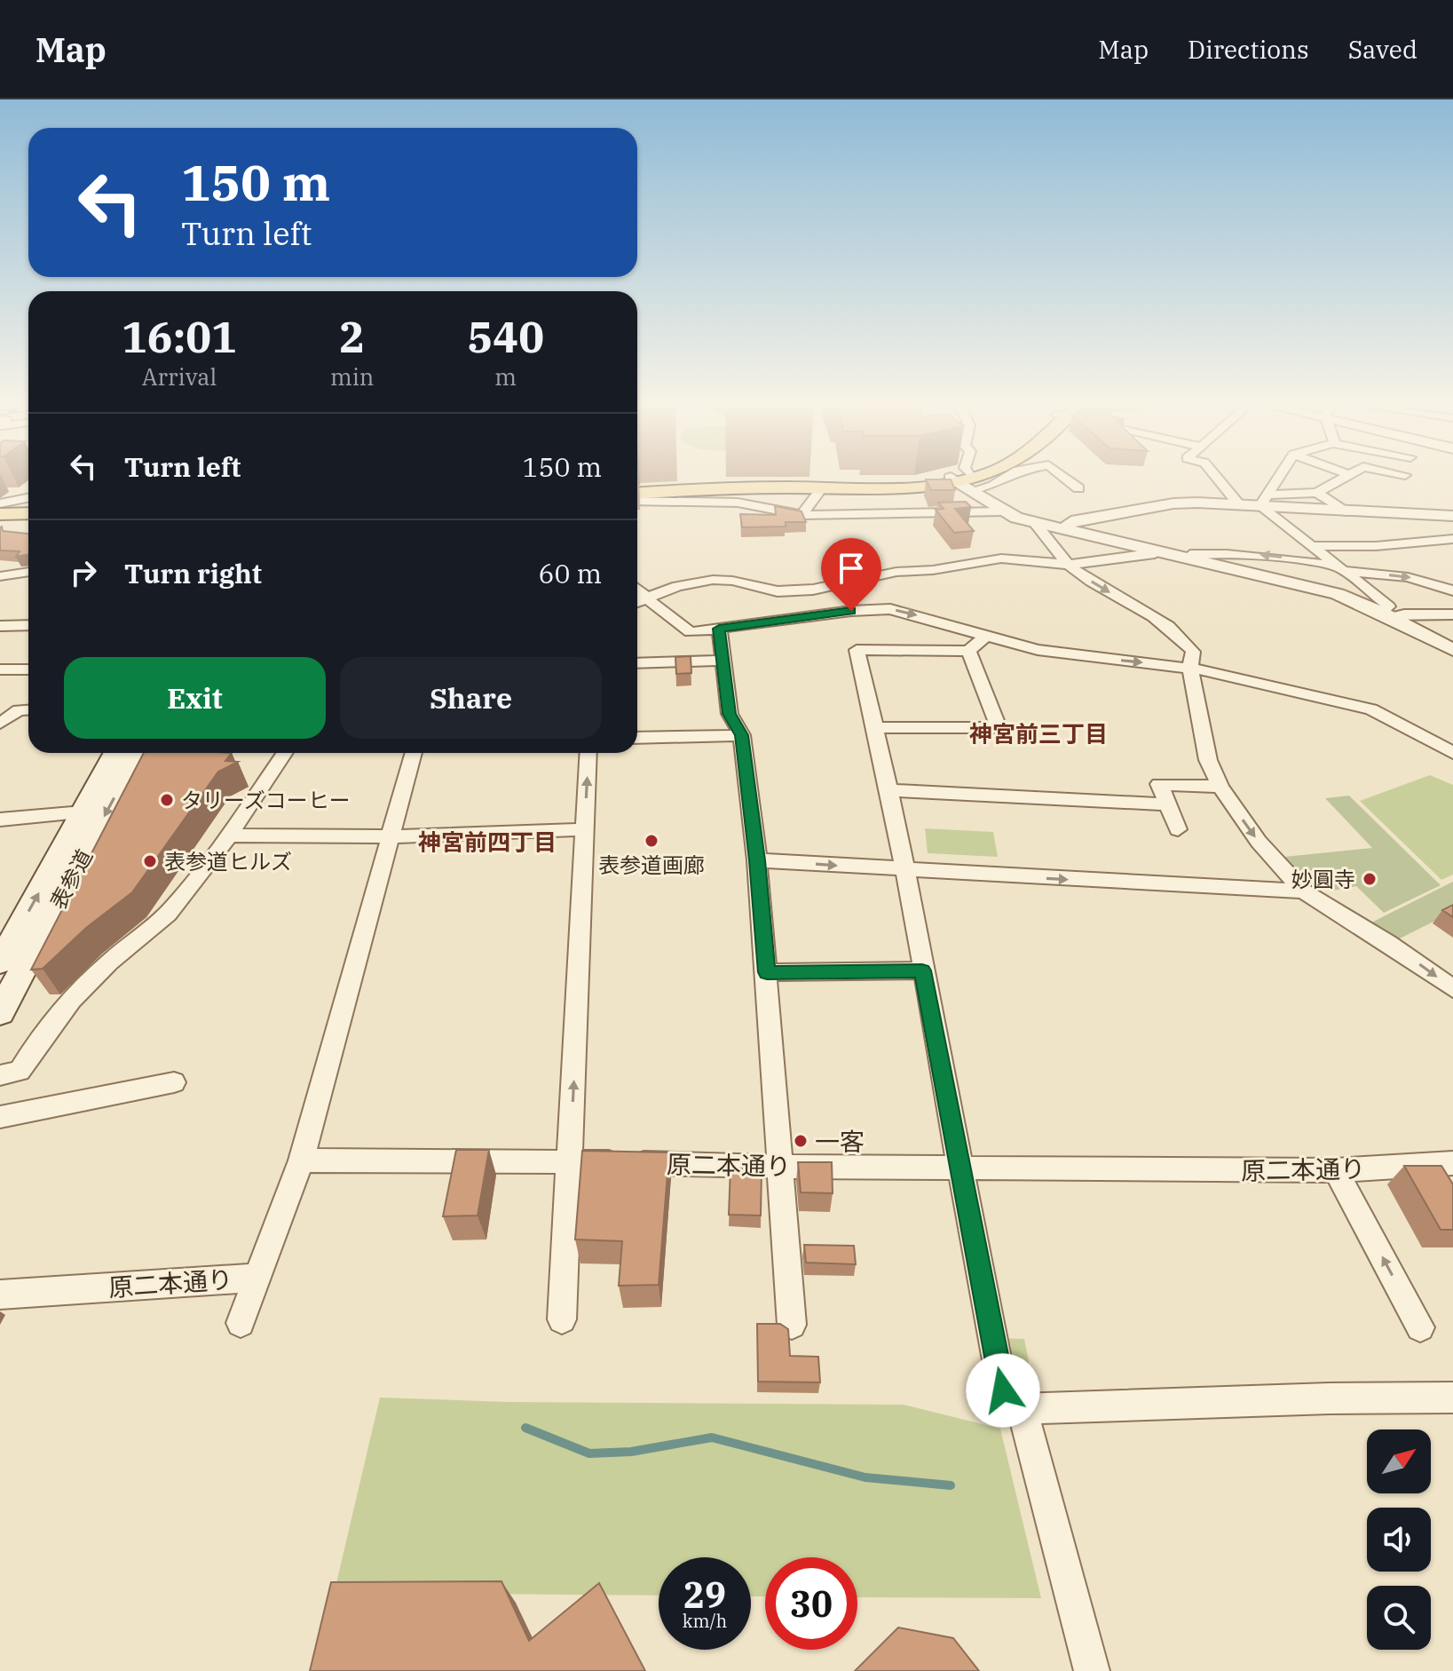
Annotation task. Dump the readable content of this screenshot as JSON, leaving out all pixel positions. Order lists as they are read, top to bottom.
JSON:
{
  "streets": {
    "main road": ["表参道"],
    "street": ["原二本通り"]
  },
  "districts": ["神宮前三丁目", "神宮前四丁目"],
  "places": [
    "タリーズコーヒー",
    "表参道画廊",
    "表参道ヒルズ",
    "妙圓寺",
    "一客"
  ],
  "north": "top right",
  "page": {
    "header": "Map",
    "nav": ["Map", "Directions", "Saved"],
    "turn": ["150 m", "Turn left"],
    "eta": [
      "16:01",
      "Arrival",
      "2",
      "min",
      "540",
      "m"
    ],
    "list": [
      {
        "name": "Turn left",
        "value": "150 m"
      },
      {
        "name": "Turn right",
        "value": "60 m"
      }
    ],
    "buttons": ["Exit", "Share"],
    "speed": "29 km/h",
    "limit": "30"
  }
}
